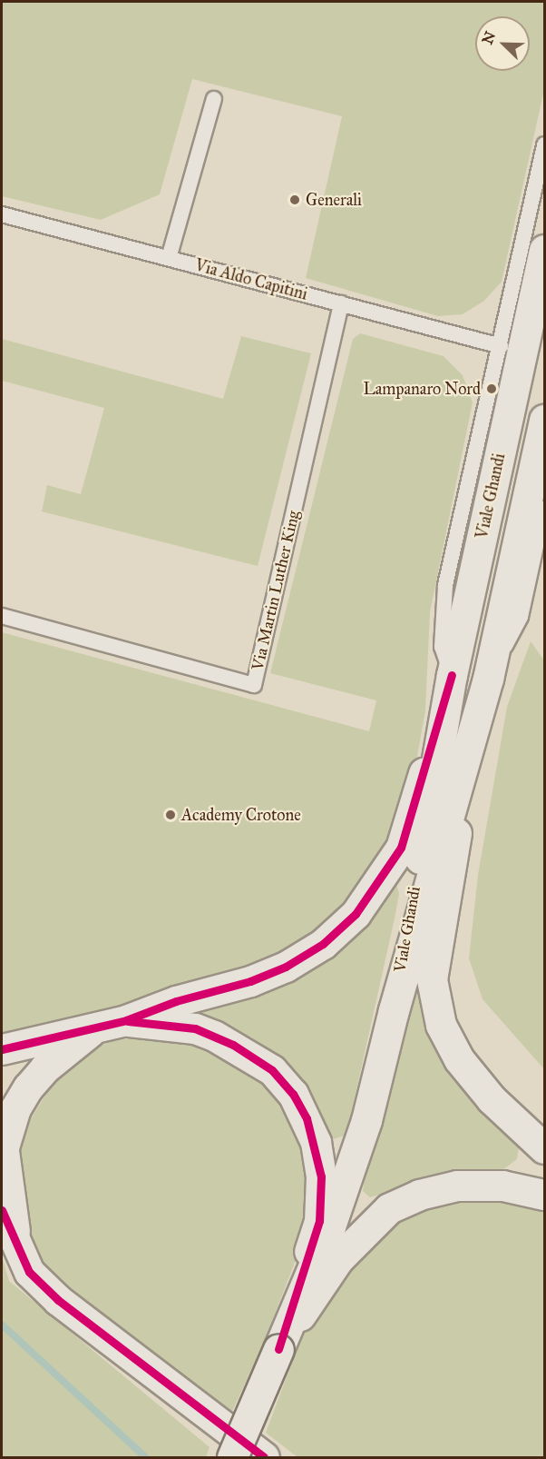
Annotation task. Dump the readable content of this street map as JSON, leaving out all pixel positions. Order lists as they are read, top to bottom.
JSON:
{
  "streets": {
    "street": ["Viale Ghandi"],
    "lane": ["Via Aldo Capitini", "Via Martin Luther King"]
  },
  "crossings": [
    ["Via Aldo Capitini", "Via Martin Luther King"]
  ],
  "places": ["Generali", "Lampanaro Nord", "Academy Crotone"],
  "north": "top left"
}
